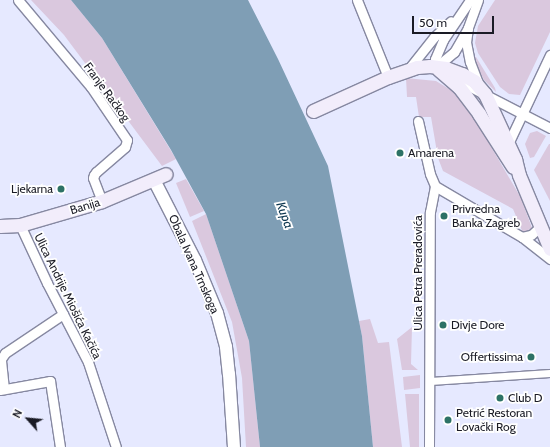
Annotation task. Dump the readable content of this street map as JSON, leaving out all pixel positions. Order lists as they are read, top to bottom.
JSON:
{
  "streets": {
    "main road": ["Banija"],
    "street": [
      "Franje Račkog",
      "Obala Ivana Trnskoga",
      "Ulica Petra Preradovića",
      "Ulica Andrije Miošića Kačića"
    ]
  },
  "crossings": [
    ["Franje Račkog", "Banija"],
    ["Banija", "Obala Ivana Trnskoga"],
    ["Banija", "Ulica Andrije Miošića Kačića"]
  ],
  "water": ["Kupa"],
  "places": [
    "Amarena",
    "Ljekarna",
    "Privredna Banka Zagreb",
    "Divje Dore",
    "Offertissima",
    "Club D",
    "Petrić Restoran Lovački Rog"
  ],
  "scale_bar": "50 m",
  "north": "top left"
}
